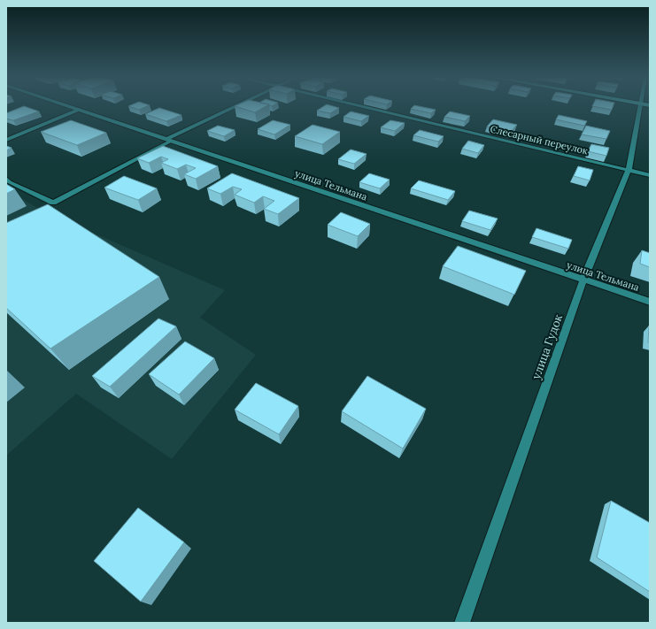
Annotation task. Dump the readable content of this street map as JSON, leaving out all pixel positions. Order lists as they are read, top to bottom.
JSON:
{
  "streets": {
    "street": ["Слесарный переулок", "улица Тельмана", "улица Гудок"]
  },
  "crossings": [
    ["Слесарный переулок", "улица Гудок"],
    ["улица Тельмана", "улица Гудок"]
  ]
}
